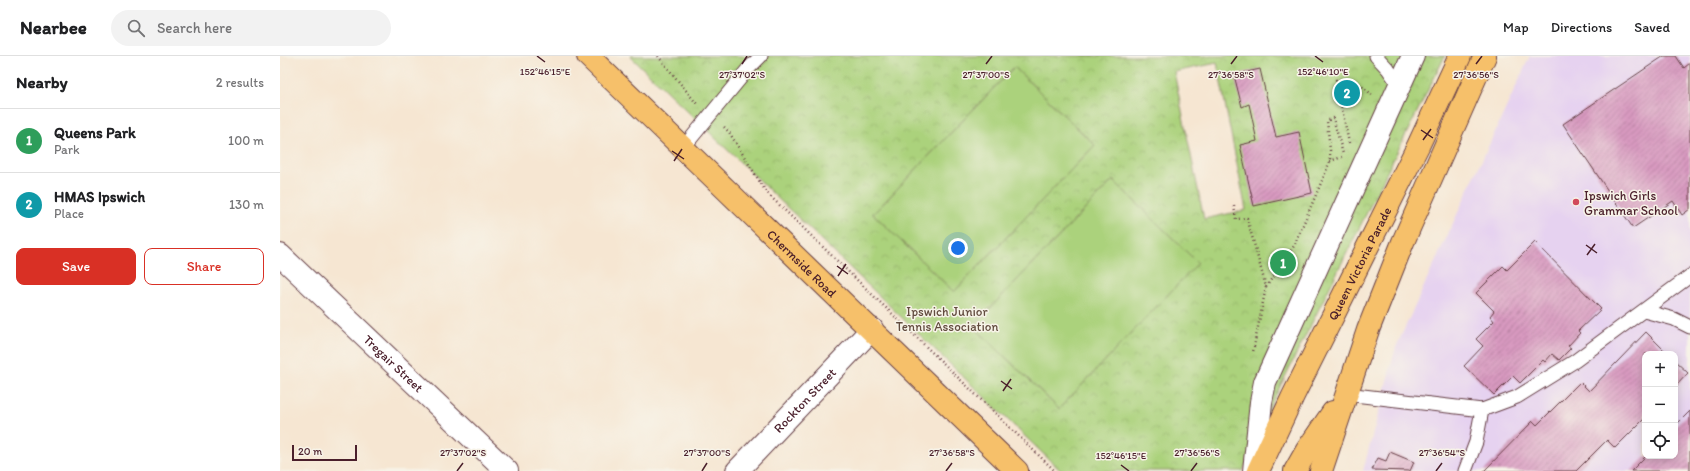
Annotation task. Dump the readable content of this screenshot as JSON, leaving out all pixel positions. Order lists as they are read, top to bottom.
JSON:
{
  "streets": {
    "main road": ["Chermside Road", "Queen Victoria Parade"],
    "street": ["Tregair Street", "Rockton Street"]
  },
  "crossings": [
    ["Chermside Road", "Rockton Street"]
  ],
  "parks": ["Ipswich Junior Tennis Association"],
  "places": ["Ipswich Girls Grammar School"],
  "scale_bar": "20 m",
  "page": {
    "header": "Nearbee",
    "search": "Search here",
    "nav": ["Map", "Directions", "Saved"],
    "heading": ["Nearby", "2 results"],
    "pins": ["2", "1"],
    "list": [
      {
        "mark": "1",
        "name": "Queens Park",
        "note": "Park",
        "value": "100 m"
      },
      {
        "mark": "2",
        "name": "HMAS Ipswich",
        "note": "Place",
        "value": "130 m"
      }
    ],
    "buttons": ["Save", "Share"],
    "map_buttons": ["+", "−"],
    "scale": "20 m"
  },
  "coordinates": [
    "152°46'15\"E",
    "152°46'10\"E",
    "27°37'02\"S",
    "27°37'00\"S",
    "27°36'58\"S",
    "27°36'56\"S",
    "27°36'54\"S"
  ]
}
